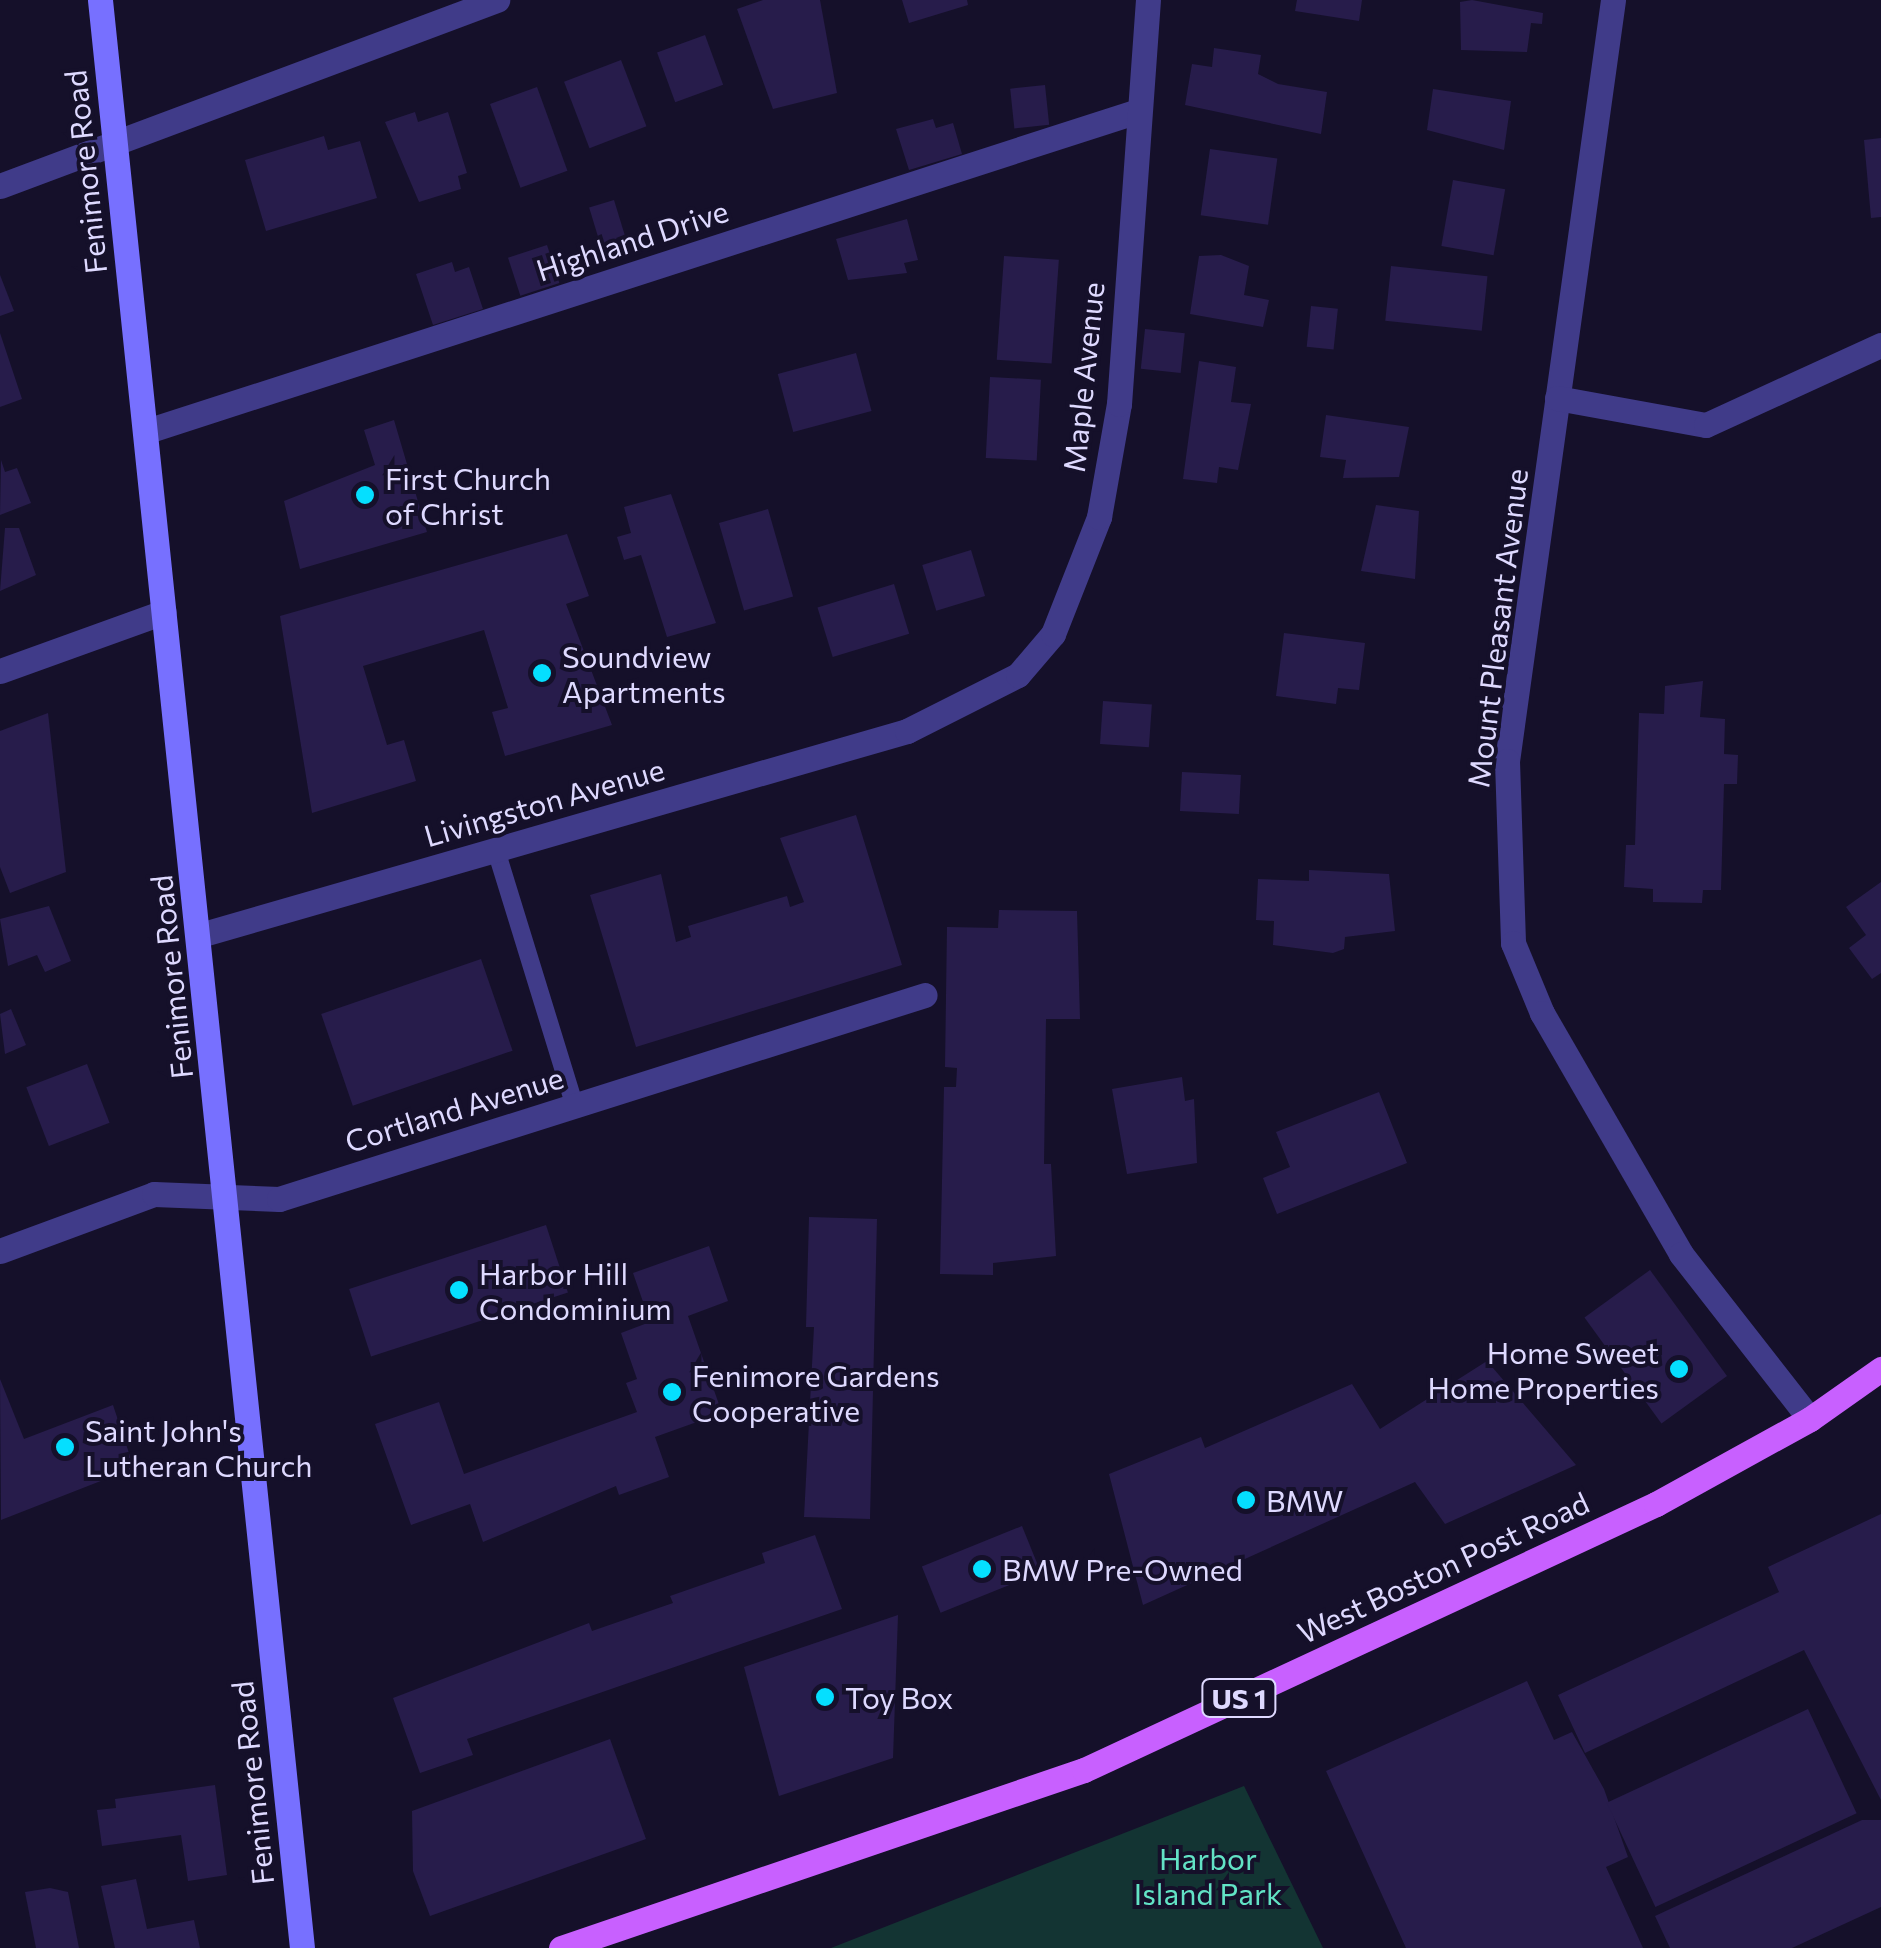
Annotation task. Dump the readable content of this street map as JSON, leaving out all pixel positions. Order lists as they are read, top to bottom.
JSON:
{
  "streets": {
    "main road": ["West Boston Post Road", "US 1"],
    "street": [
      "Fenimore Road",
      "Highland Drive",
      "Maple Avenue",
      "Mount Pleasant Avenue",
      "Livingston Avenue",
      "Cortland Avenue"
    ]
  },
  "crossings": [
    ["Fenimore Road", "Highland Drive"],
    ["Fenimore Road", "Livingston Avenue"],
    ["Fenimore Road", "Cortland Avenue"],
    ["Highland Drive", "Maple Avenue"],
    ["Maple Avenue", "Livingston Avenue"],
    ["Mount Pleasant Avenue", "West Boston Post Road"]
  ],
  "parks": ["Harbor Island Park"],
  "places": [
    "First Church of Christ",
    "Soundview Apartments",
    "Harbor Hill Condominium",
    "Home Sweet Home Properties",
    "Fenimore Gardens Cooperative",
    "Saint John's Lutheran Church",
    "BMW",
    "BMW Pre-Owned",
    "Toy Box"
  ]
}
